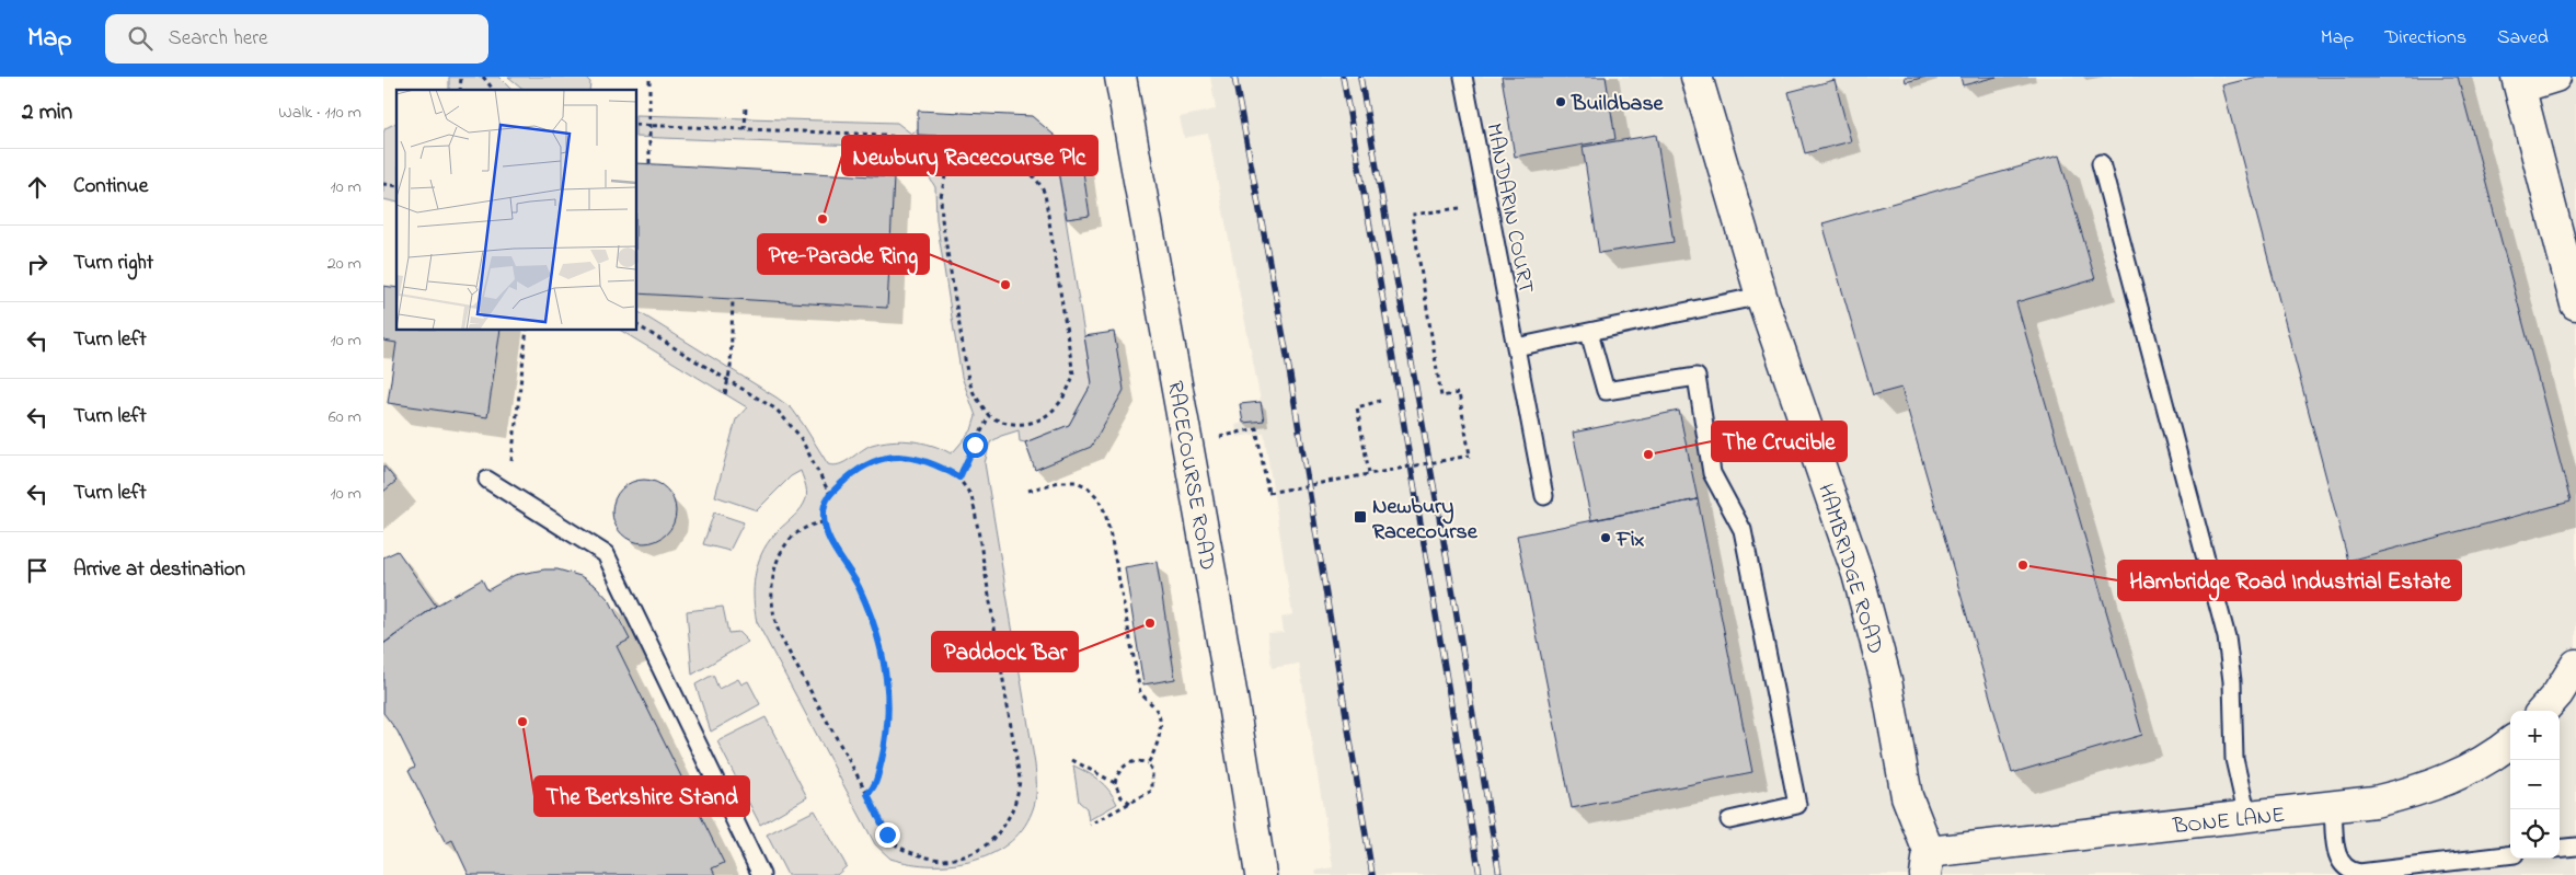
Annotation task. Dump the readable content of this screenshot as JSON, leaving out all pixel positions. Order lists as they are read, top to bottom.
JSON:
{
  "streets": {
    "street": ["RACECOURSE ROAD", "HAMBRIDGE ROAD", "BONE LANE"],
    "lane": ["MANDARIN COURT"]
  },
  "crossings": [
    ["HAMBRIDGE ROAD", "BONE LANE"]
  ],
  "places": {
    "other": [
      "Buildbase",
      "Newbury Racecourse Plc",
      "Pre-Parade Ring",
      "The Crucible",
      "Fix",
      "Hambridge Road Industrial Estate",
      "Paddock Bar",
      "The Berkshire Stand"
    ],
    "transit": ["Newbury Racecourse"]
  },
  "page": {
    "header": "Map",
    "search": "Search here",
    "nav": ["Map", "Directions", "Saved"],
    "heading": ["2 min", "Walk · 110 m"],
    "list": [
      ["Continue", "10 m"],
      ["Turn right", "20 m"],
      ["Turn left", "10 m"],
      ["Turn left", "60 m"],
      ["Turn left", "10 m"],
      "Arrive at destination"
    ],
    "map_buttons": ["+", "−"]
  }
}
